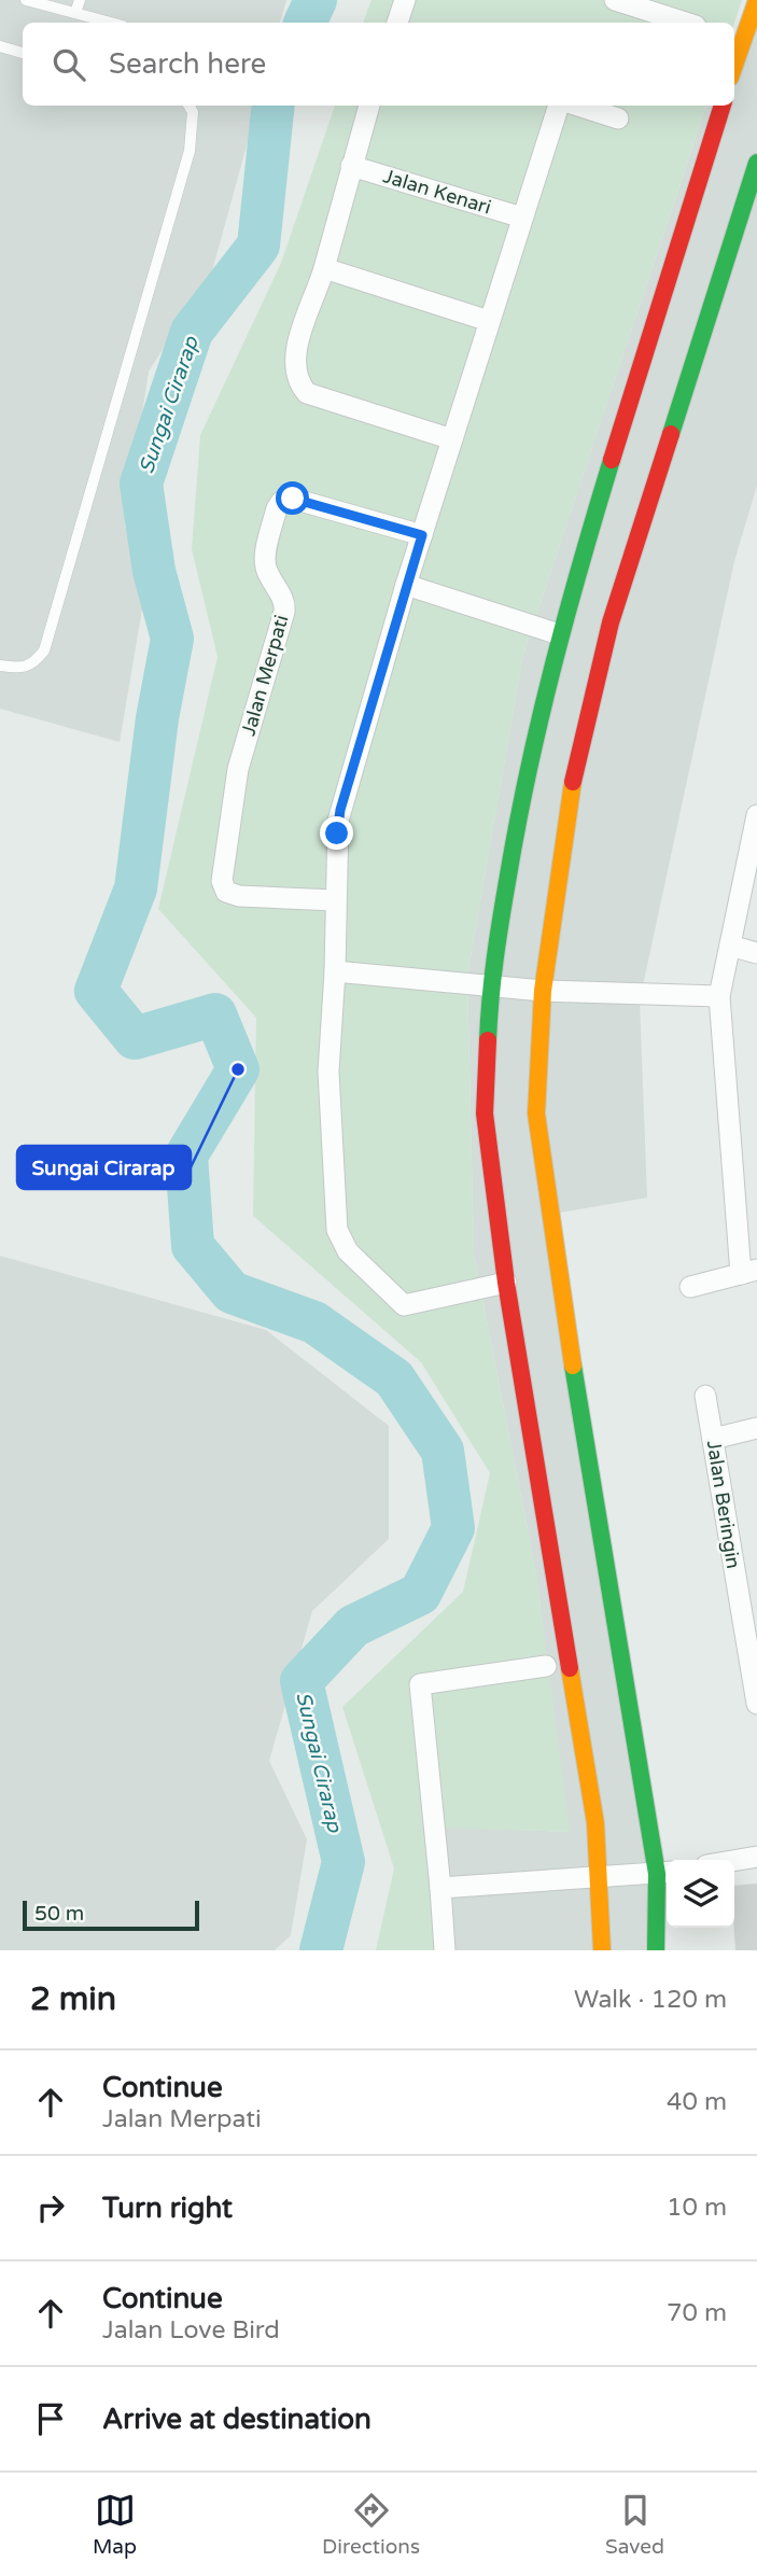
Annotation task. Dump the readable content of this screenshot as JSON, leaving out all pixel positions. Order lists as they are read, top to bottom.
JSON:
{
  "streets": {
    "street": ["Jalan Kenari", "Jalan Merpati", "Jalan Beringin"]
  },
  "water": ["Sungai Cirarap"],
  "places": ["Sungai Cirarap"],
  "scale_bar": "50 m",
  "page": {
    "search": "Search here",
    "scale": "50 m",
    "heading": ["2 min", "Walk · 120 m"],
    "list": [
      ["Continue", "Jalan Merpati", "40 m"],
      ["Turn right", "10 m"],
      ["Continue", "Jalan Love Bird", "70 m"],
      "Arrive at destination"
    ],
    "nav": ["Map", "Directions", "Saved"]
  }
}
